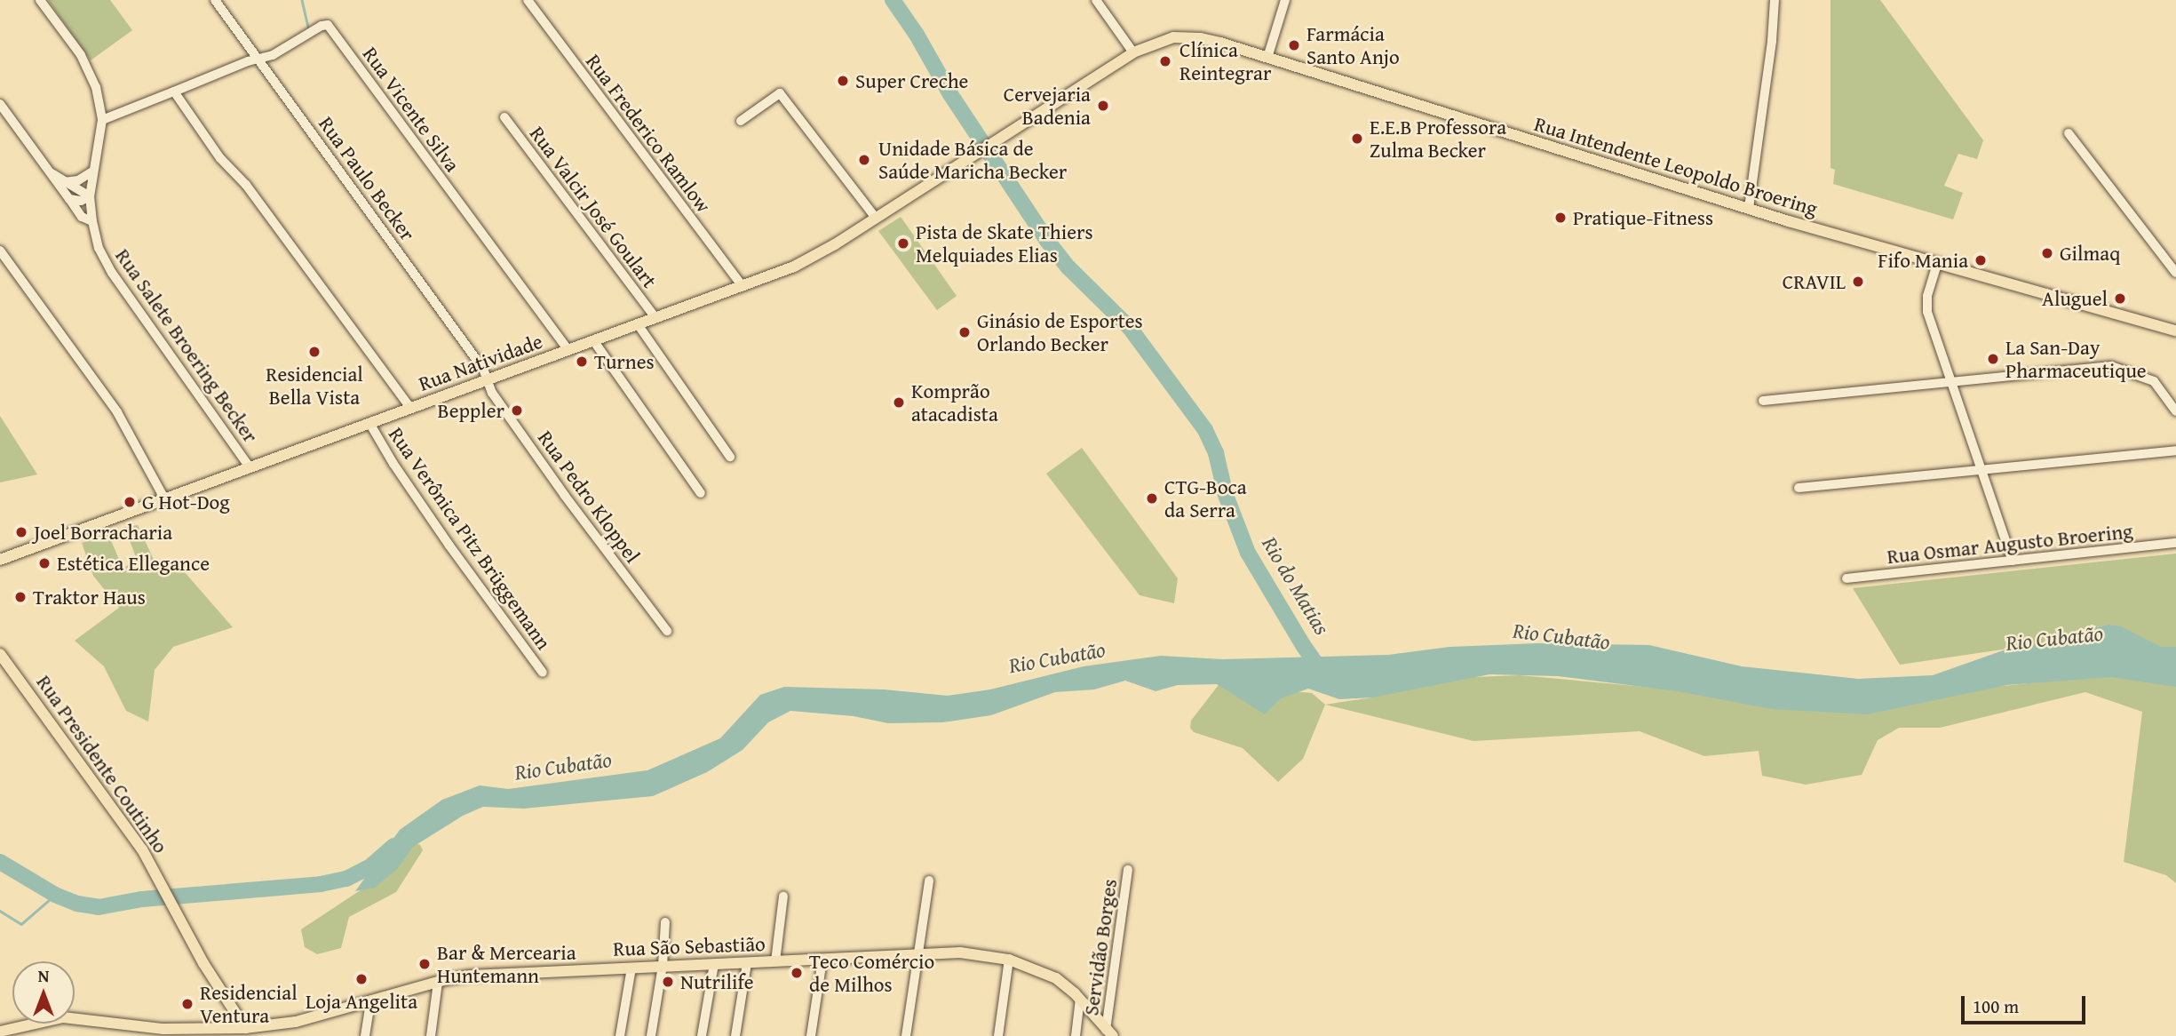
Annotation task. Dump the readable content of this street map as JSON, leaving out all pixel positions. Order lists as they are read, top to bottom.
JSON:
{
  "streets": {
    "main road": [
      "Rua Intendente Leopoldo Broering",
      "Rua Natividade",
      "Rua Presidente Coutinho",
      "Rua São Sebastião"
    ],
    "street": [
      "Rua Vicente Silva",
      "Rua Frederico Ramlow",
      "Rua Paulo Becker",
      "Rua Valcir José Goulart",
      "Rua Salete Broering Becker",
      "Rua Pedro Kloppel",
      "Rua Verônica Pitz Brüggemann",
      "Rua Osmar Augusto Broering",
      "Servidão Borges"
    ]
  },
  "crossings": [
    ["Rua Vicente Silva", "Rua Paulo Becker"],
    ["Rua Vicente Silva", "Rua Salete Broering Becker"],
    ["Rua Vicente Silva", "Rua Natividade"],
    ["Rua Frederico Ramlow", "Rua Natividade"],
    ["Rua Intendente Leopoldo Broering", "Rua Natividade"],
    ["Rua Paulo Becker", "Rua Natividade"],
    ["Rua Paulo Becker", "Rua Pedro Kloppel"],
    ["Rua Valcir José Goulart", "Rua Natividade"],
    ["Rua Salete Broering Becker", "Rua Natividade"],
    ["Rua Natividade", "Rua Pedro Kloppel"],
    ["Rua Natividade", "Rua Verônica Pitz Brüggemann"],
    ["Rua Presidente Coutinho", "Rua São Sebastião"],
    ["Rua São Sebastião", "Servidão Borges"]
  ],
  "water": ["Rio do Matias", "Rio Cubatão"],
  "places": [
    "Farmácia Santo Anjo",
    "Clínica Reintegrar",
    "Super Creche",
    "Cervejaria Badenia",
    "E.E.B Professora Zulma Becker",
    "Unidade Básica de Saúde Maricha Becker",
    "Pratique-Fitness",
    "Pista de Skate Thiers Melquiades Elias",
    "Gilmaq",
    "Fifo Mania",
    "CRAVIL",
    "Aluguel",
    "Ginásio de Esportes Orlando Becker",
    "Residencial Bella Vista",
    "La San-Day Pharmaceutique",
    "Turnes",
    "Komprão atacadista",
    "Beppler",
    "CTG-Boca da Serra",
    "G Hot-Dog",
    "Joel Borracharia",
    "Estética Ellegance",
    "Traktor Haus",
    "Bar & Mercearia Huntemann",
    "Teco Comércio de Milhos",
    "Loja Angelita",
    "Nutrilife",
    "Residencial Ventura"
  ],
  "scale_bar": "100 m",
  "north": "top"
}
